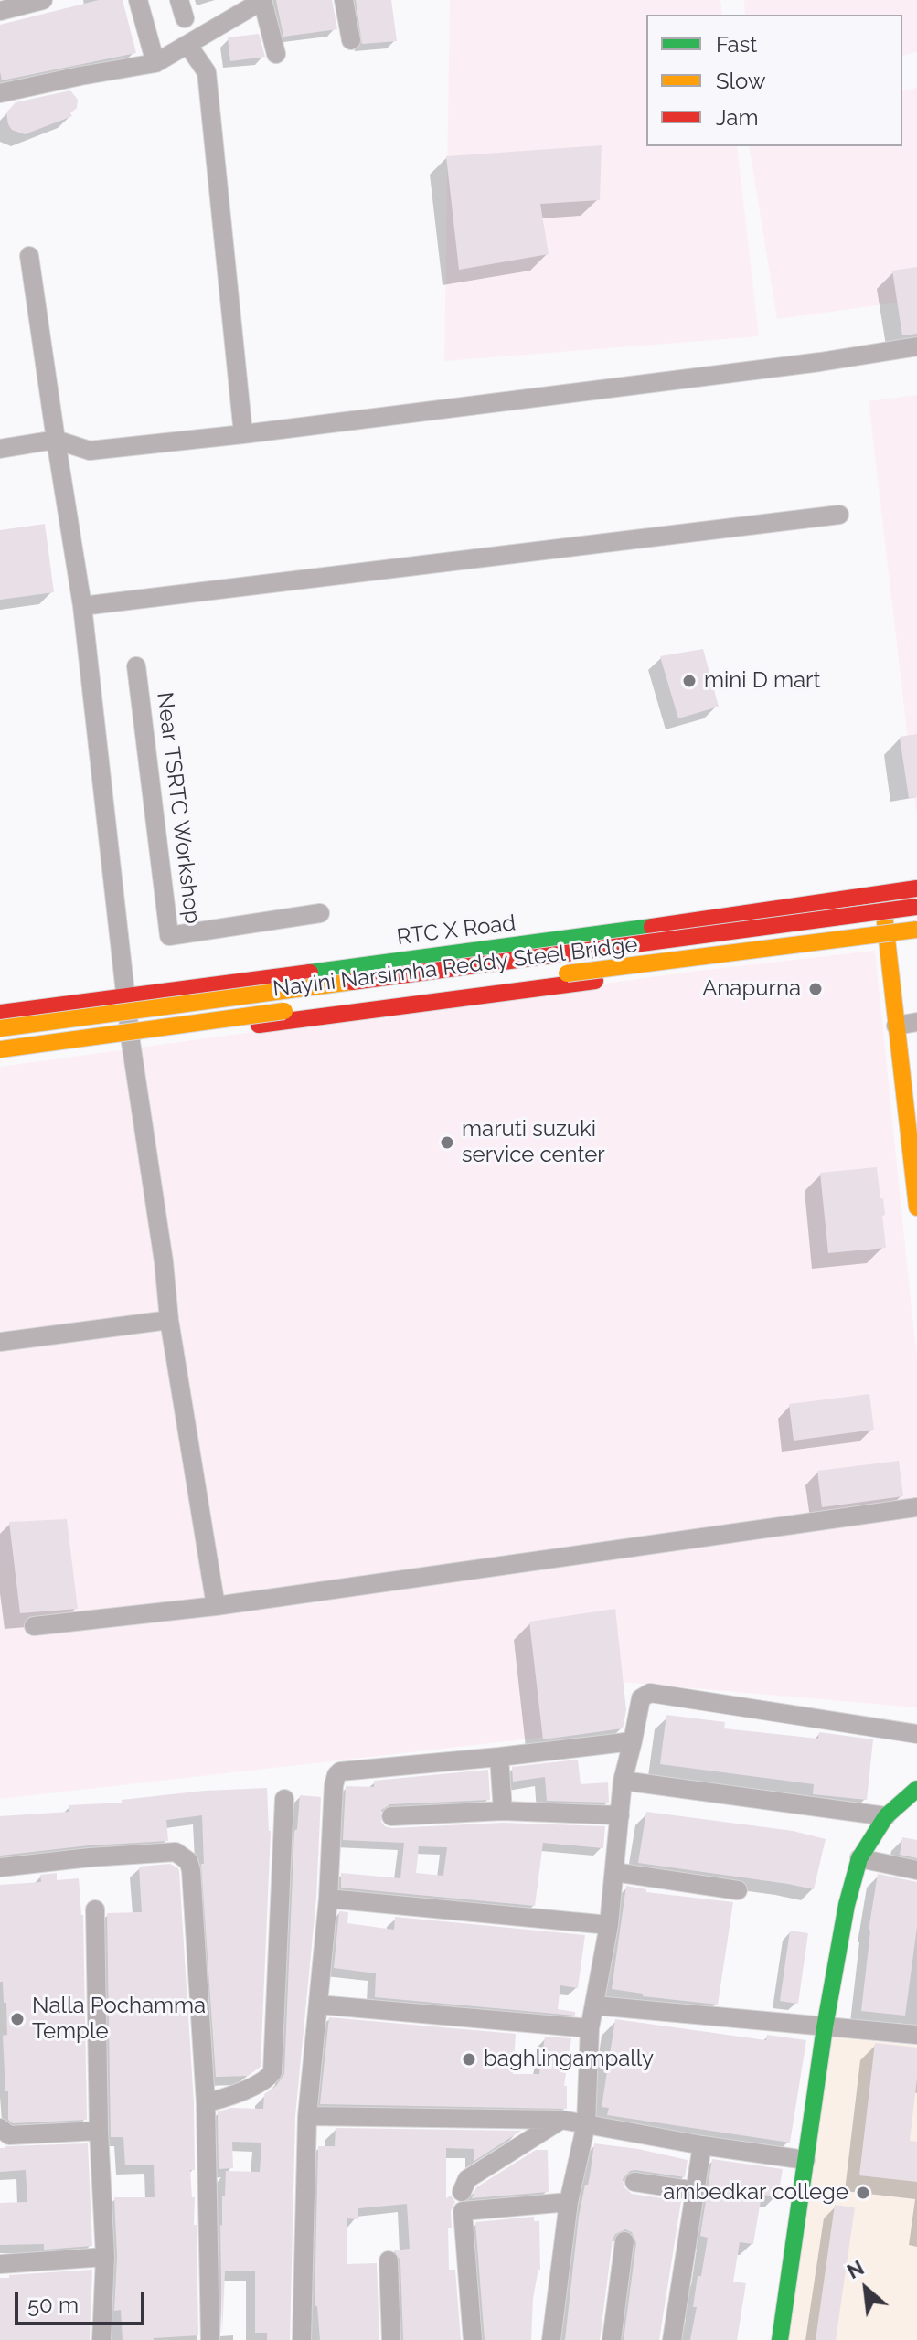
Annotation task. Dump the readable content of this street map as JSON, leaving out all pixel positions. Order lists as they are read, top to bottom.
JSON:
{
  "streets": {
    "main road": ["RTC X Road", "Nayini Narsimha Reddy Steel Bridge"],
    "street": ["Near TSRTC Workshop"]
  },
  "places": [
    "mini D mart",
    "Anapurna",
    "maruti suzuki service center",
    "Nalla Pochamma Temple",
    "baghlingampally",
    "ambedkar college"
  ],
  "legend": ["Fast", "Slow", "Jam"],
  "scale_bar": "50 m",
  "north": "top left"
}
